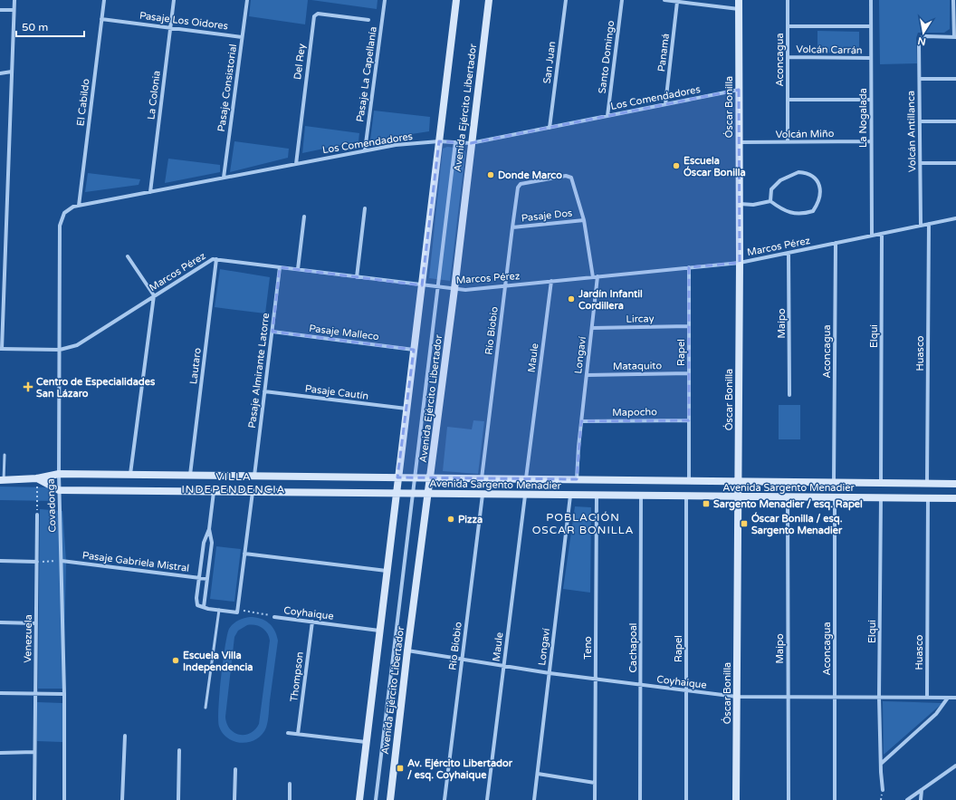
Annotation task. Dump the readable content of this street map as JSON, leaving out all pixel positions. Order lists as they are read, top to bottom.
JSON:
{
  "streets": {
    "main road": ["Óscar Bonilla", "Avenida Ejército Libertador", "Avenida Sargento Menadier"],
    "street": [
      "Pasaje Los Oidores",
      "Volcán Carrán",
      "Panamá",
      "Santo Domingo",
      "Aconcagua",
      "Del Rey",
      "San Juan",
      "Pasaje La Capellanía",
      "Pasaje Consistorial",
      "La Colonia",
      "Los Comendadores",
      "El Cabildo",
      "La Nogalada",
      "Volcán Antillanca",
      "Volcán Miño",
      "Pasaje Dos",
      "Marcos Pérez",
      "Lircay",
      "Maipo",
      "Río Bíobio",
      "Pasaje Malleco",
      "Elqui",
      "Rapel",
      "Huasco",
      "Longaví",
      "Maule",
      "Lautaro",
      "Mataquito",
      "Pasaje Almirante Latorre",
      "Pasaje Cautín",
      "Mapocho",
      "Covadonga",
      "Pasaje Gabriela Mistral",
      "Coyhaique",
      "Venezuela",
      "Teno",
      "Cachapoal",
      "Thompson"
    ]
  },
  "crossings": [
    ["Pasaje Los Oidores", "Pasaje Consistorial"],
    ["Pasaje Los Oidores", "La Colonia"],
    ["Pasaje Los Oidores", "El Cabildo"],
    ["Volcán Carrán", "Aconcagua"],
    ["Volcán Carrán", "La Nogalada"],
    ["Panamá", "Los Comendadores"],
    ["Santo Domingo", "Los Comendadores"],
    ["Aconcagua", "Volcán Miño"],
    ["Aconcagua", "Marcos Pérez"],
    ["Aconcagua", "Avenida Sargento Menadier"],
    ["Aconcagua", "Coyhaique"],
    ["Del Rey", "Los Comendadores"],
    ["San Juan", "Los Comendadores"],
    ["Pasaje La Capellanía", "Los Comendadores"],
    ["Pasaje Consistorial", "Los Comendadores"],
    ["La Colonia", "Los Comendadores"],
    ["Los Comendadores", "El Cabildo"],
    ["Los Comendadores", "Óscar Bonilla"],
    ["Los Comendadores", "Avenida Ejército Libertador"],
    ["Los Comendadores", "Covadonga"],
    ["Óscar Bonilla", "Volcán Miño"],
    ["Óscar Bonilla", "Marcos Pérez"],
    ["Óscar Bonilla", "Avenida Sargento Menadier"],
    ["Óscar Bonilla", "Coyhaique"],
    ["Avenida Ejército Libertador", "Marcos Pérez"],
    ["Avenida Ejército Libertador", "Pasaje Malleco"],
    ["Avenida Ejército Libertador", "Pasaje Cautín"],
    ["Avenida Ejército Libertador", "Avenida Sargento Menadier"],
    ["Avenida Ejército Libertador", "Coyhaique"],
    ["La Nogalada", "Volcán Miño"],
    ["La Nogalada", "Marcos Pérez"],
    ["Volcán Antillanca", "Marcos Pérez"],
    ["Pasaje Dos", "Río Bíobio"],
    ["Marcos Pérez", "Maipo"],
    ["Marcos Pérez", "Río Bíobio"],
    ["Marcos Pérez", "Elqui"],
    ["Marcos Pérez", "Rapel"],
    ["Marcos Pérez", "Huasco"],
    ["Marcos Pérez", "Longaví"],
    ["Marcos Pérez", "Maule"],
    ["Marcos Pérez", "Lautaro"],
    ["Marcos Pérez", "Pasaje Almirante Latorre"],
    ["Marcos Pérez", "Covadonga"],
    ["Lircay", "Rapel"],
    ["Lircay", "Longaví"],
    ["Maipo", "Avenida Sargento Menadier"],
    ["Maipo", "Coyhaique"],
    ["Río Bíobio", "Avenida Sargento Menadier"],
    ["Río Bíobio", "Coyhaique"],
    ["Pasaje Malleco", "Pasaje Almirante Latorre"],
    ["Elqui", "Avenida Sargento Menadier"],
    ["Elqui", "Coyhaique"],
    ["Rapel", "Mataquito"],
    ["Rapel", "Mapocho"],
    ["Rapel", "Avenida Sargento Menadier"],
    ["Rapel", "Coyhaique"],
    ["Huasco", "Avenida Sargento Menadier"],
    ["Huasco", "Coyhaique"],
    ["Longaví", "Mataquito"],
    ["Longaví", "Mapocho"],
    ["Longaví", "Avenida Sargento Menadier"],
    ["Longaví", "Coyhaique"],
    ["Maule", "Avenida Sargento Menadier"],
    ["Maule", "Coyhaique"],
    ["Lautaro", "Avenida Sargento Menadier"],
    ["Pasaje Almirante Latorre", "Pasaje Cautín"],
    ["Pasaje Almirante Latorre", "Avenida Sargento Menadier"],
    ["Avenida Sargento Menadier", "Covadonga"],
    ["Avenida Sargento Menadier", "Teno"],
    ["Avenida Sargento Menadier", "Cachapoal"],
    ["Covadonga", "Pasaje Gabriela Mistral"],
    ["Coyhaique", "Teno"],
    ["Coyhaique", "Cachapoal"],
    ["Coyhaique", "Thompson"]
  ],
  "districts": ["VILLA INDEPENDENCIA", "POBLACIÓN OSCAR BONILLA"],
  "places": {
    "other": [
      "Escuela Óscar Bonilla",
      "Donde Marco",
      "Jardín Infantil Cordillera",
      "Pizza",
      "Escuela Villa Independencia"
    ],
    "health": ["Centro de Especialidades San Lázaro"],
    "transit": ["Sargento Menadier / esq. Rapel", "Óscar Bonilla / esq. Sargento Menadier", "Av. Ejército Libertador / esq. Coyhaique"]
  },
  "scale_bar": "50 m",
  "north": "bottom"
}
